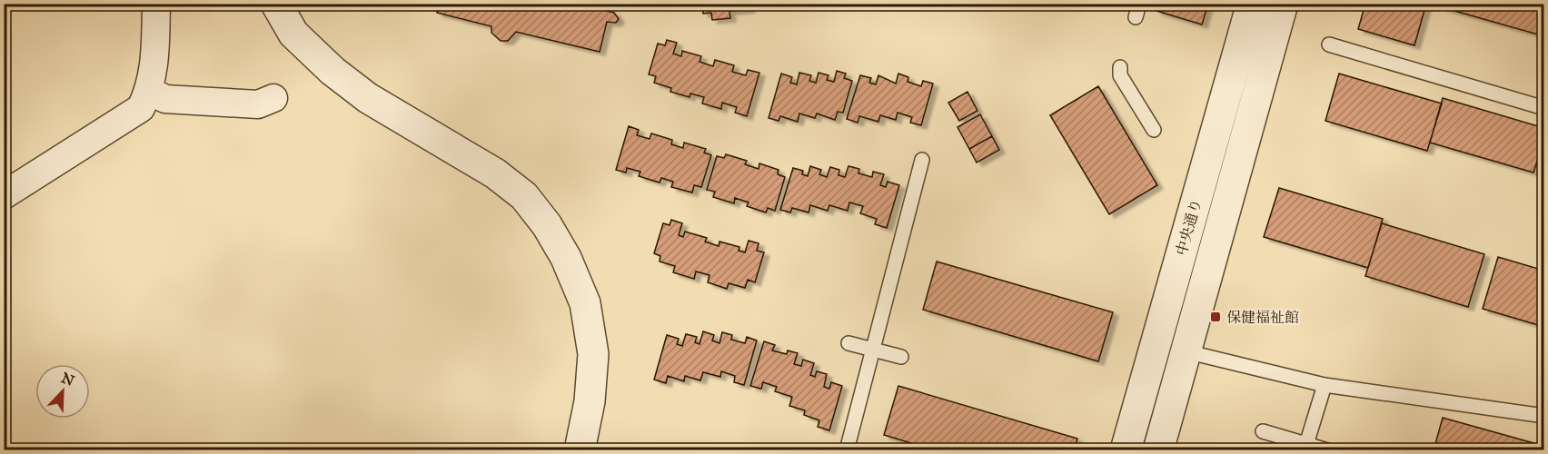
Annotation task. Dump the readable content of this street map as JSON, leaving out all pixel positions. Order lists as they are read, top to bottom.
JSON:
{
  "streets": {
    "street": ["中央通り"]
  },
  "places": {
    "transit": ["保健福祉館"]
  },
  "north": "top right"
}
